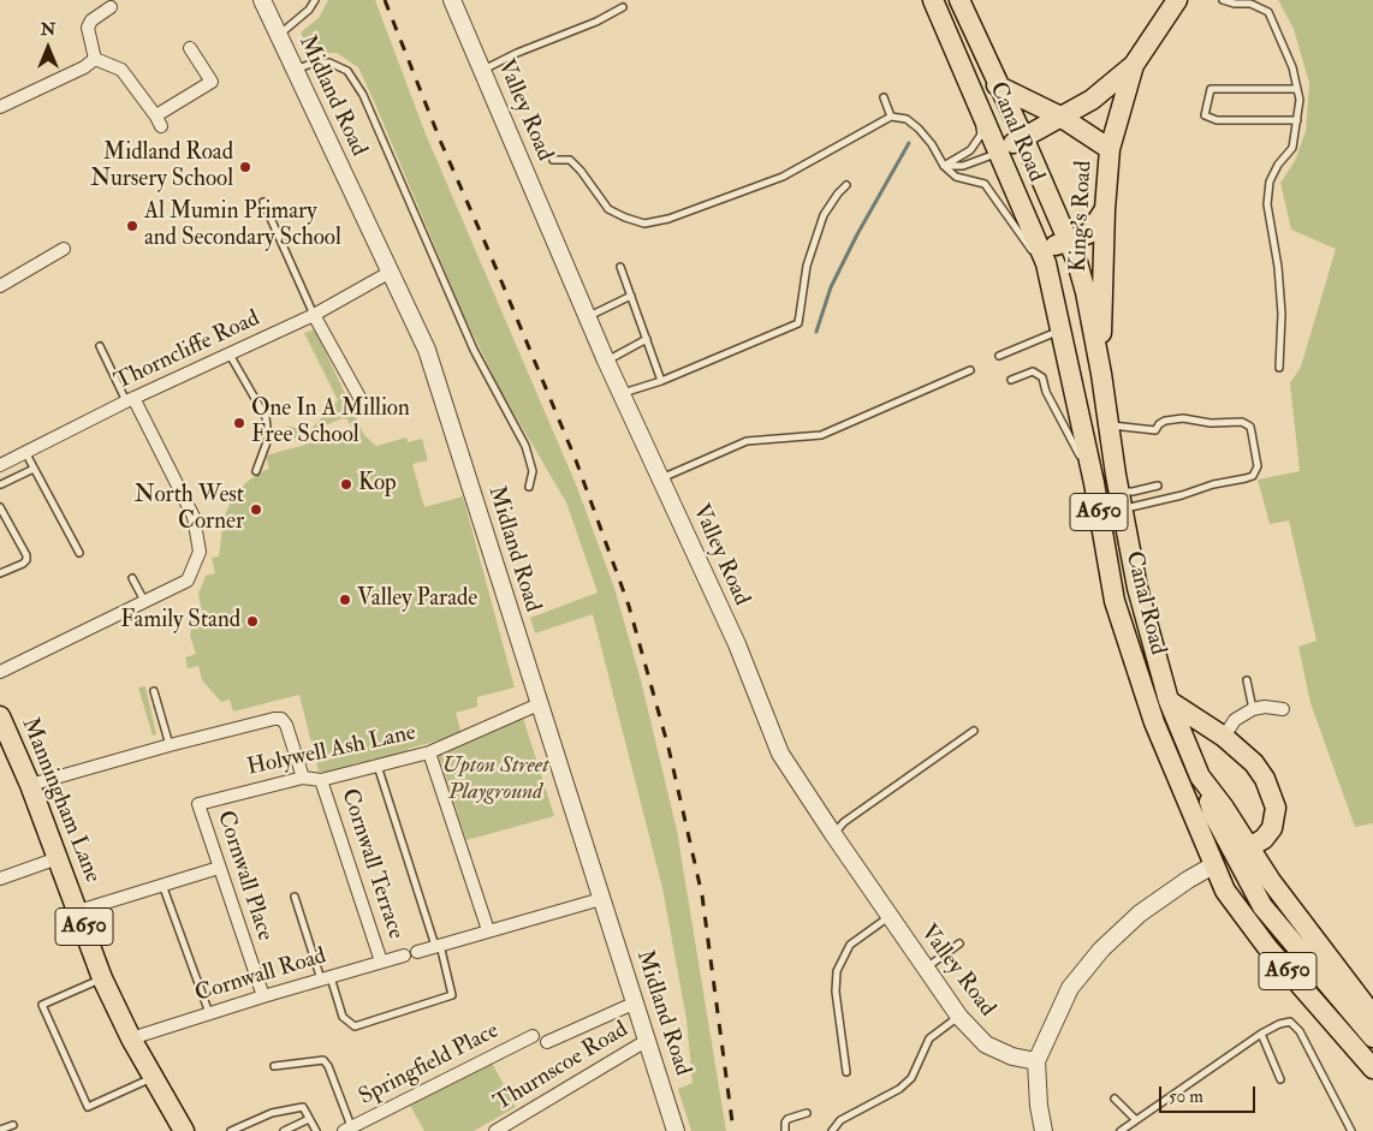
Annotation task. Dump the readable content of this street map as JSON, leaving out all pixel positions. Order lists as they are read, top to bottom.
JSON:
{
  "streets": {
    "main road": [
      "Canal Road",
      "King's Road",
      "A650",
      "Manningham Lane"
    ],
    "street": [
      "Midland Road",
      "Valley Road",
      "Thorncliffe Road",
      "Holywell Ash Lane",
      "Cornwall Terrace",
      "Cornwall Place",
      "Cornwall Road",
      "Springfield Place",
      "Thurnscoe Road"
    ]
  },
  "crossings": [
    ["Midland Road", "Thorncliffe Road"],
    ["Midland Road", "Holywell Ash Lane"],
    ["Midland Road", "Cornwall Road"],
    ["Midland Road", "Thurnscoe Road"],
    ["Canal Road", "King's Road"],
    ["Canal Road", "A650"],
    ["Holywell Ash Lane", "Cornwall Terrace"],
    ["Holywell Ash Lane", "Cornwall Place"],
    ["Manningham Lane", "Cornwall Road"],
    ["Cornwall Terrace", "Cornwall Road"],
    ["Cornwall Place", "Cornwall Road"]
  ],
  "parks": ["Upton Street Playground"],
  "places": [
    "Midland Road Nursery School",
    "Al Mumin Primary and Secondary School",
    "One In A Million Free School",
    "Kop",
    "North West Corner",
    "Valley Parade",
    "Family Stand"
  ],
  "scale_bar": "50 m",
  "north": "top"
}
